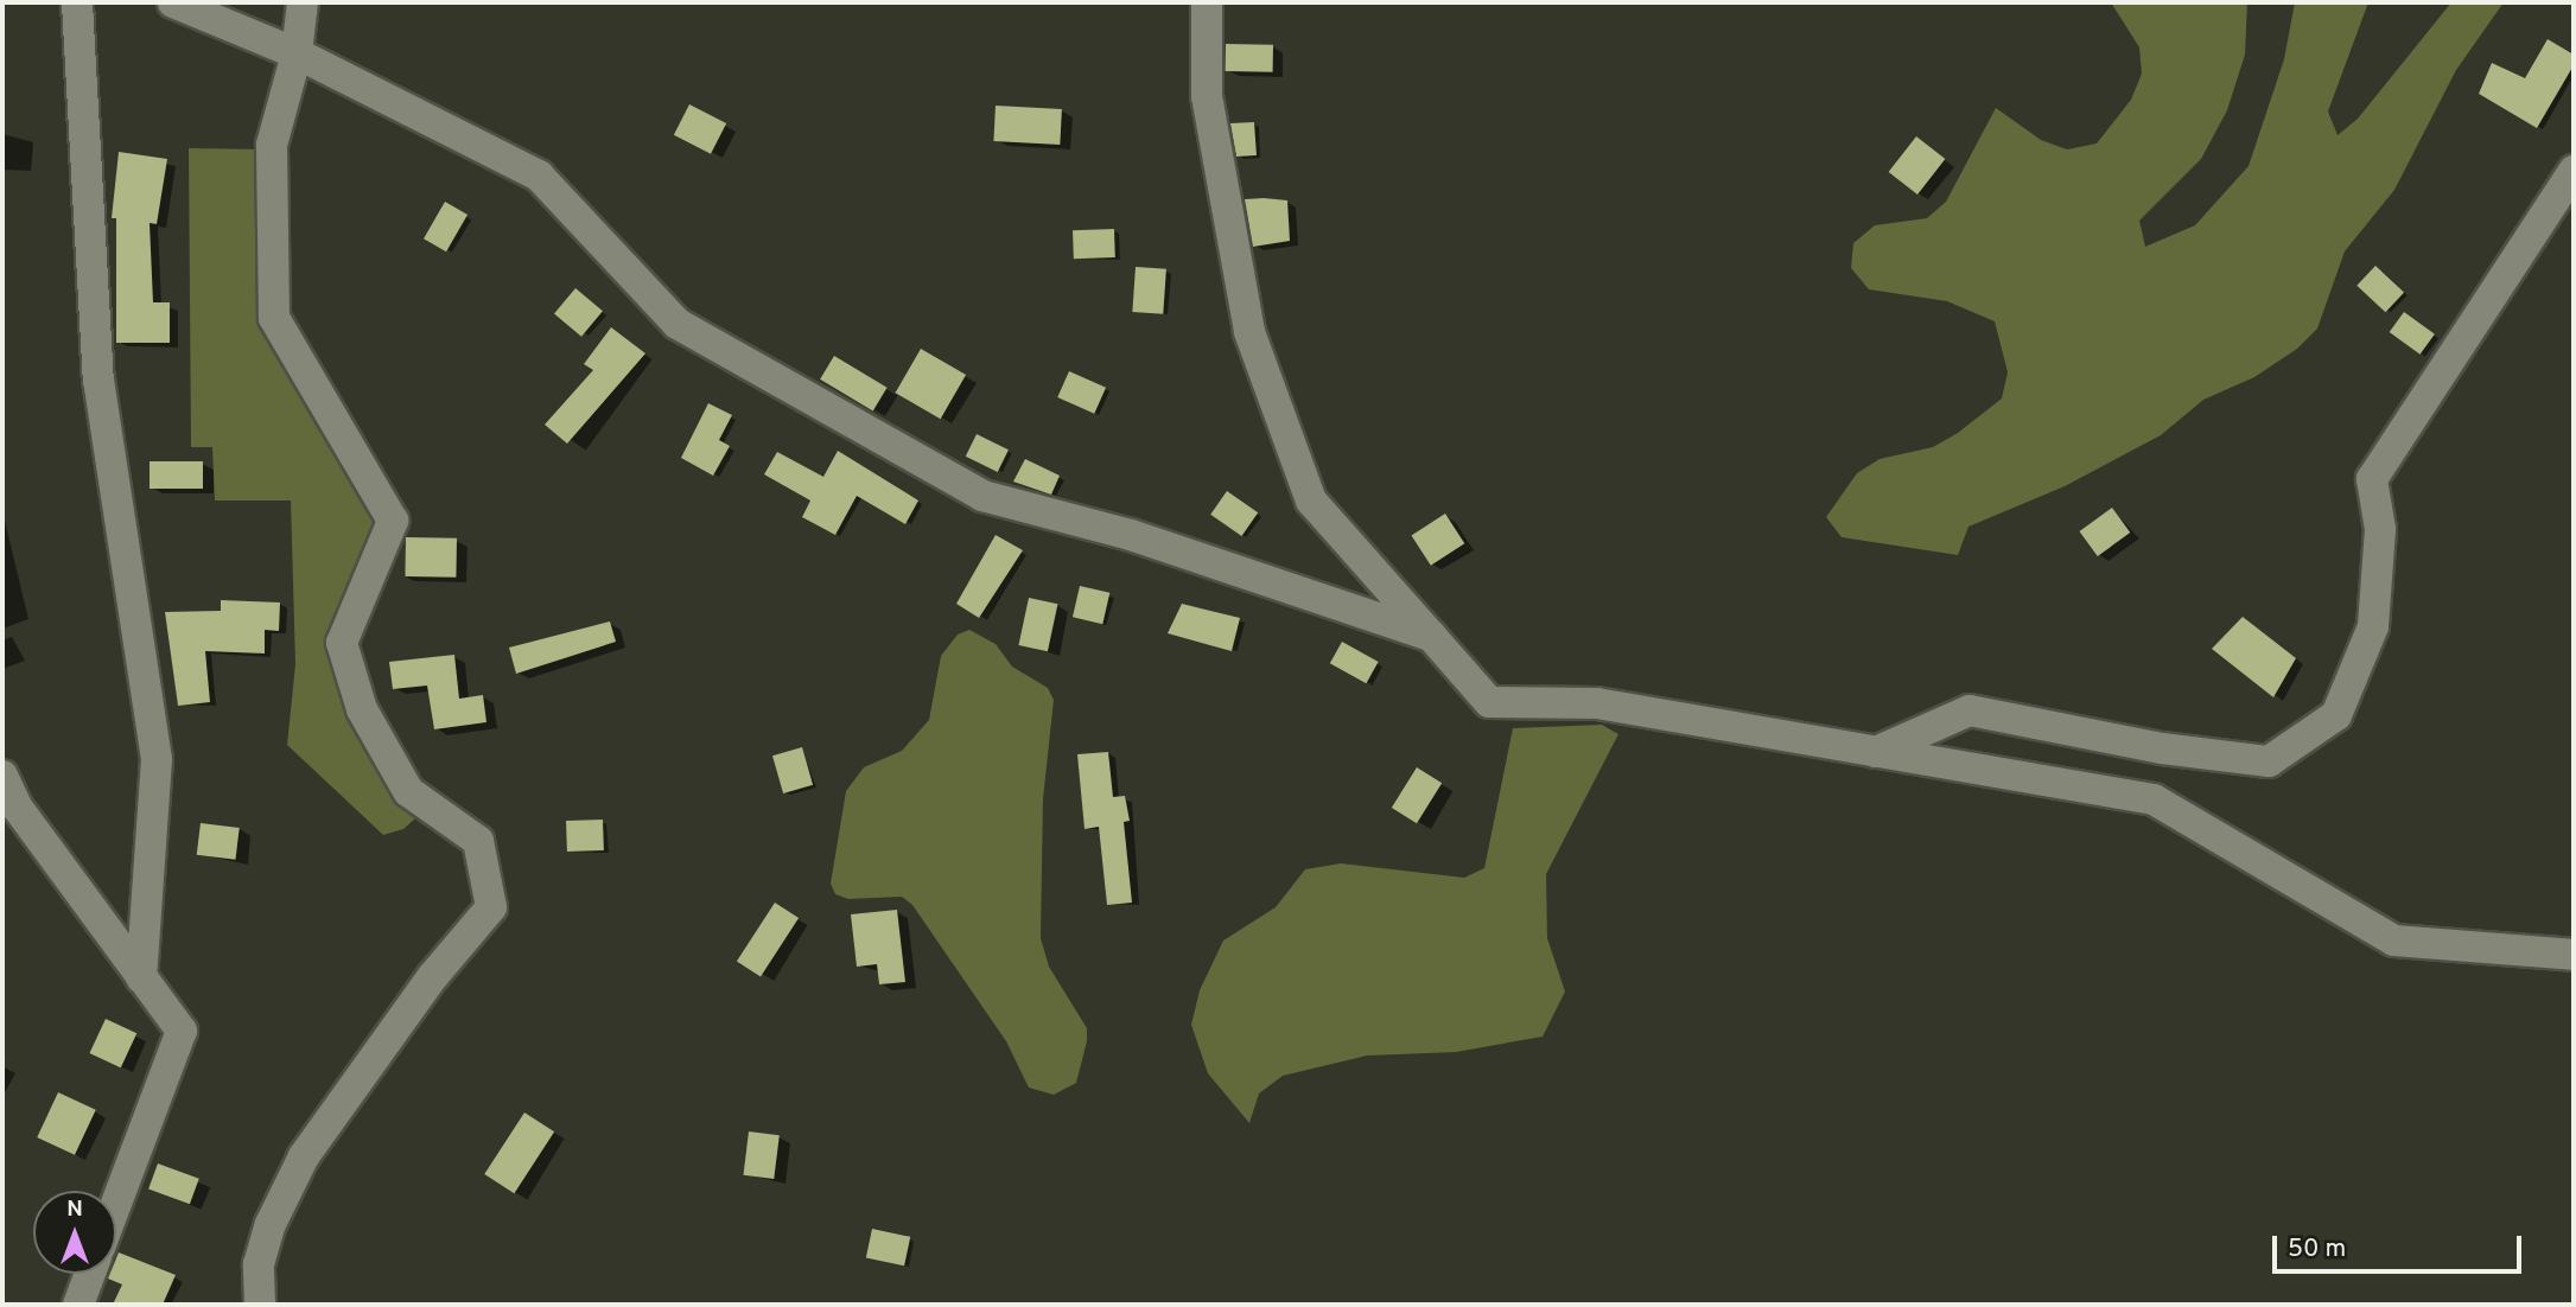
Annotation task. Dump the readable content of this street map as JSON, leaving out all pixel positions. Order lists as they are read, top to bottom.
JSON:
{
  "scale_bar": "50 m",
  "north": "top"
}
